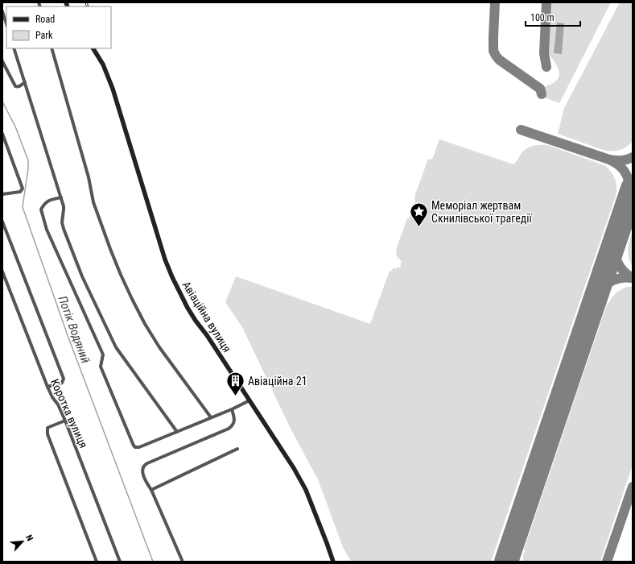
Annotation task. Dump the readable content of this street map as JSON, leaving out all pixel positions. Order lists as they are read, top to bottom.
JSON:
{
  "streets": {
    "street": ["Авіаційна вулиця", "Коротка вулиця"]
  },
  "water": ["Потік Водяний"],
  "places": {
    "place": ["Меморіал жертвам Скнилівської трагедії"],
    "building": ["Авіаційна 21"]
  },
  "legend": ["Road", "Park"],
  "scale_bar": "100 m",
  "north": "top right"
}
